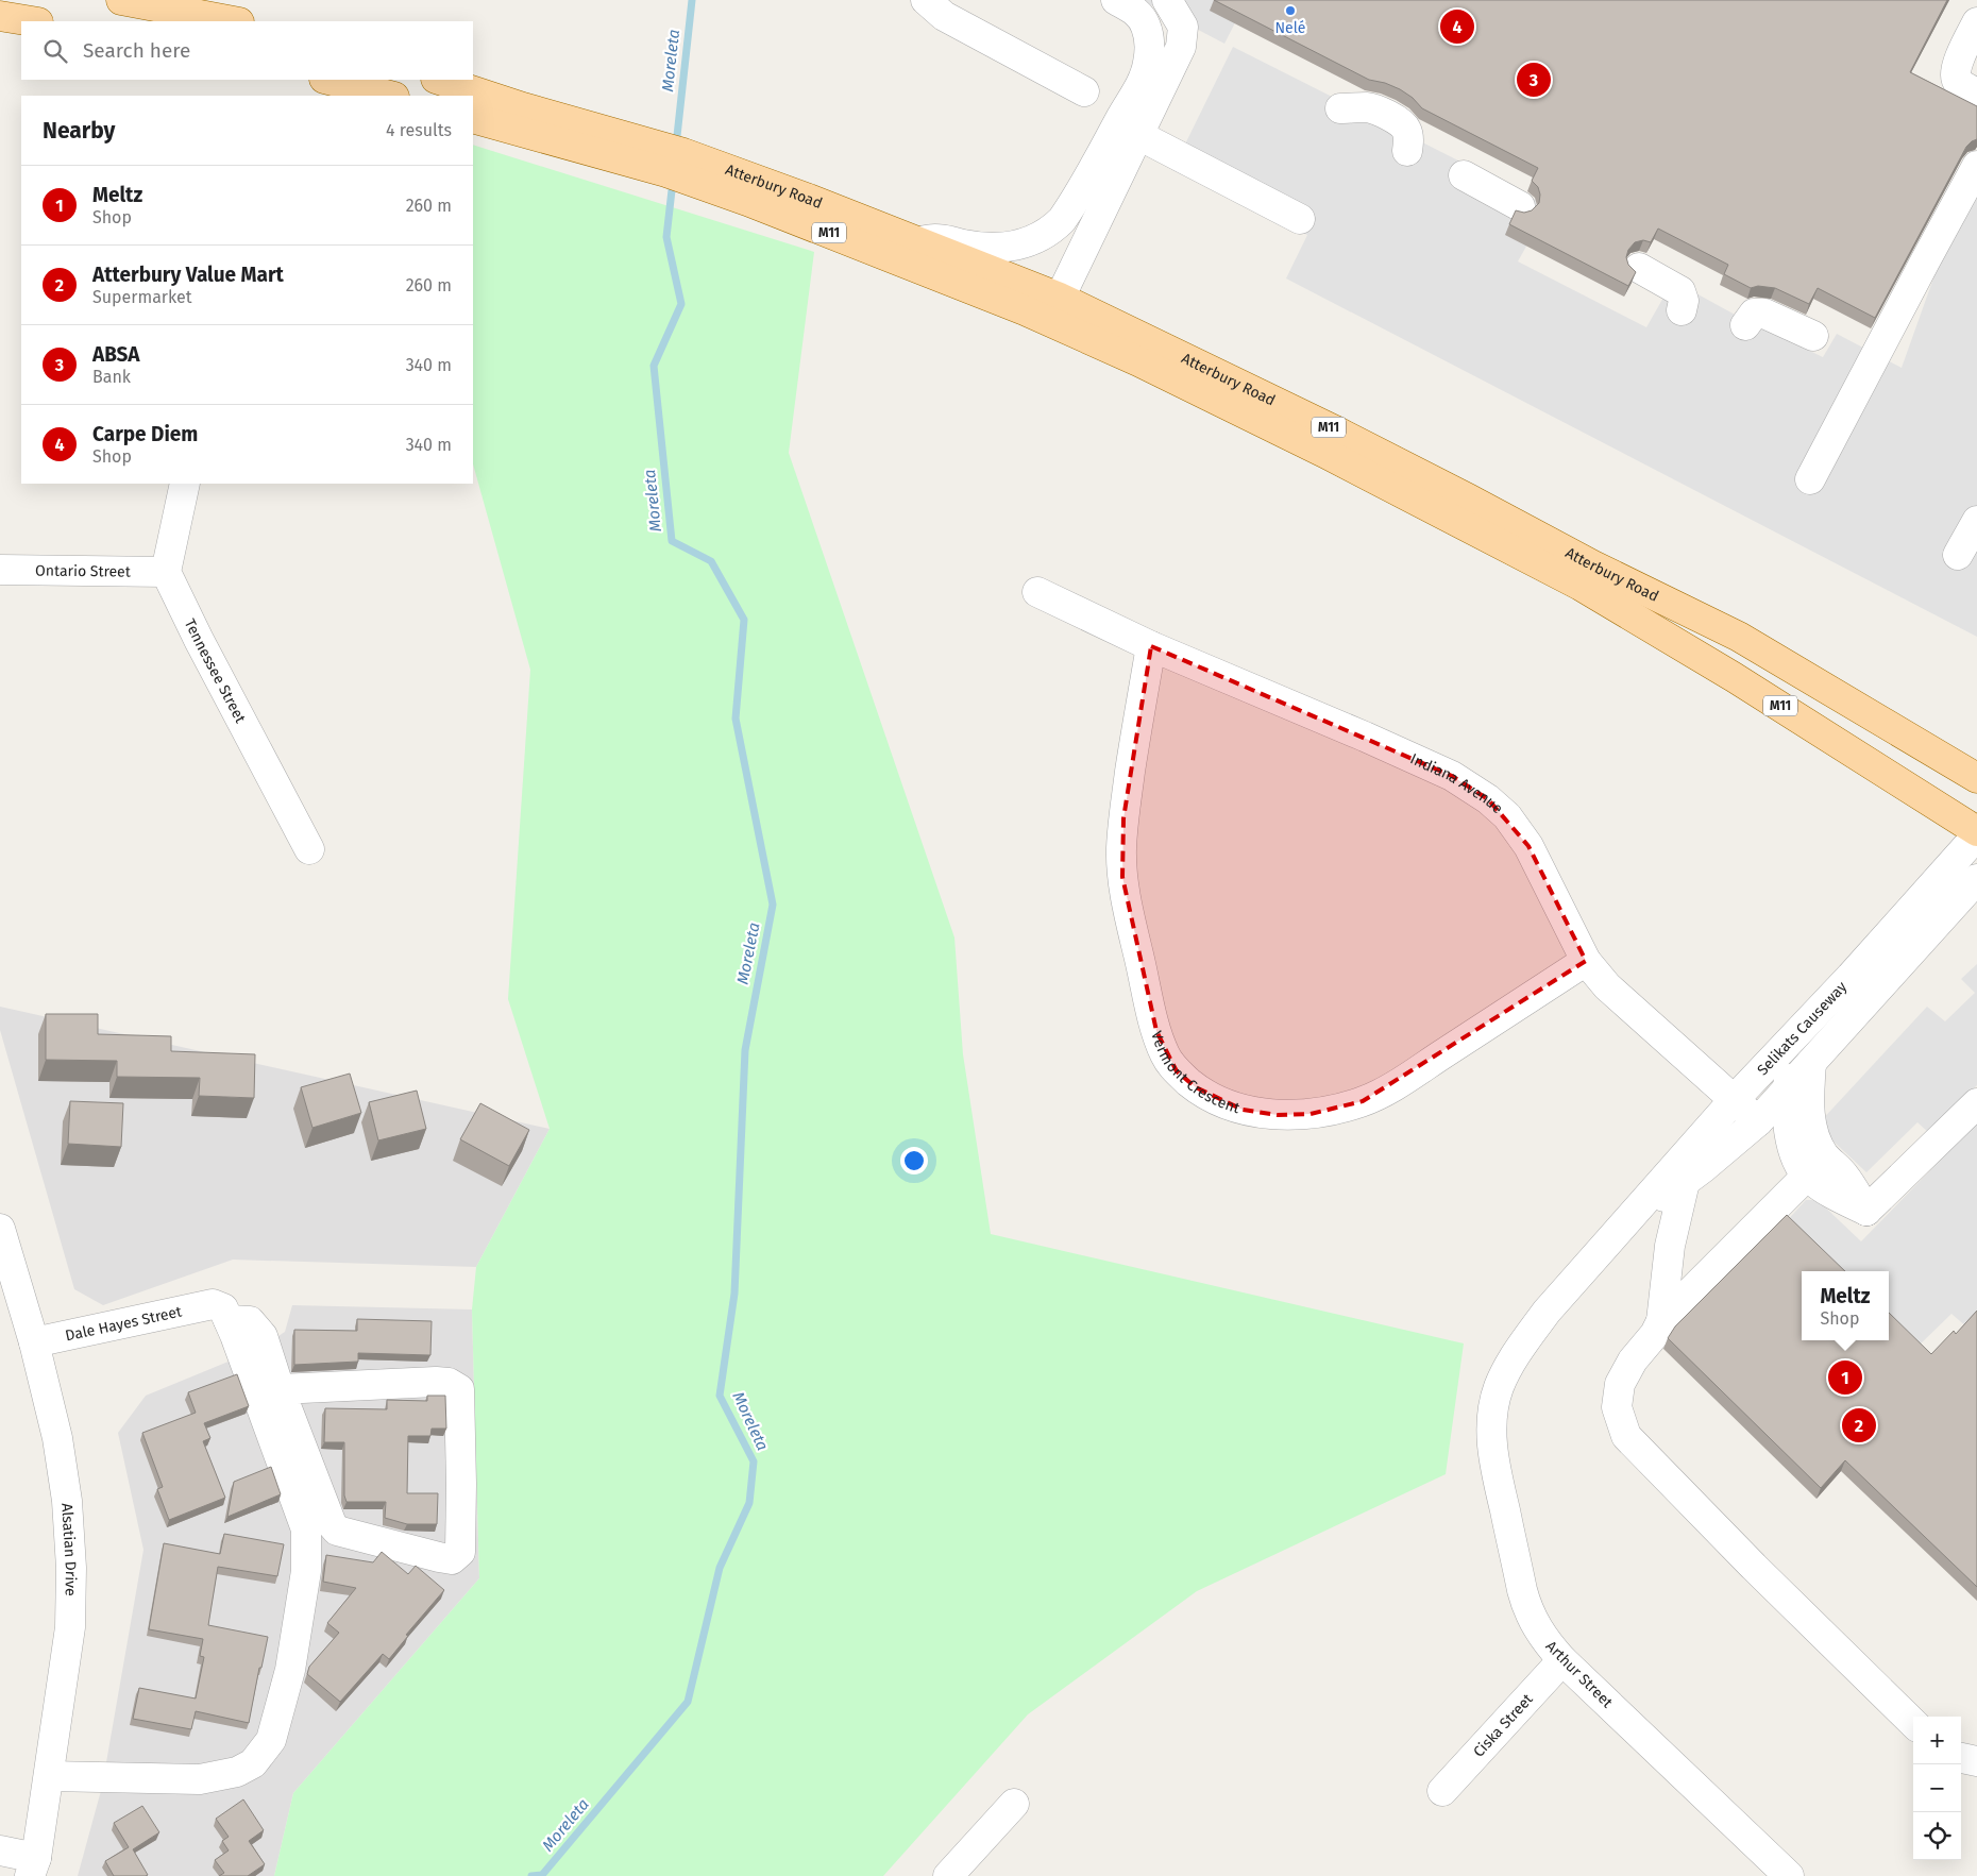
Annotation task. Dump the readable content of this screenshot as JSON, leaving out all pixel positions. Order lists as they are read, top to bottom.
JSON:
{
  "streets": {
    "main road": ["Atterbury Road", "M11"],
    "street": [
      "Ontario Street",
      "Tennessee Street",
      "Indiana Avenue",
      "Selikats Causeway",
      "Vermont Crescent",
      "Dale Hayes Street",
      "Alsatian Drive",
      "Arthur Street",
      "Ciska Street"
    ]
  },
  "crossings": [
    ["Ontario Street", "Tennessee Street"],
    ["Indiana Avenue", "Selikats Causeway"],
    ["Indiana Avenue", "Vermont Crescent"],
    ["Selikats Causeway", "Arthur Street"],
    ["Dale Hayes Street", "Alsatian Drive"],
    ["Arthur Street", "Ciska Street"]
  ],
  "water": ["Moreleta"],
  "places": ["Nelé"],
  "page": {
    "pins": [
      "4",
      "3",
      "1",
      "2"
    ],
    "search": "Search here",
    "heading": ["Nearby", "4 results"],
    "list": [
      {
        "mark": "1",
        "name": "Meltz",
        "note": "Shop",
        "value": "260 m"
      },
      {
        "mark": "2",
        "name": "Atterbury Value Mart",
        "note": "Supermarket",
        "value": "260 m"
      },
      {
        "mark": "3",
        "name": "ABSA",
        "note": "Bank",
        "value": "340 m"
      },
      {
        "mark": "4",
        "name": "Carpe Diem",
        "note": "Shop",
        "value": "340 m"
      }
    ],
    "popup": ["Meltz", "Shop"],
    "map_buttons": ["+", "−"]
  }
}
